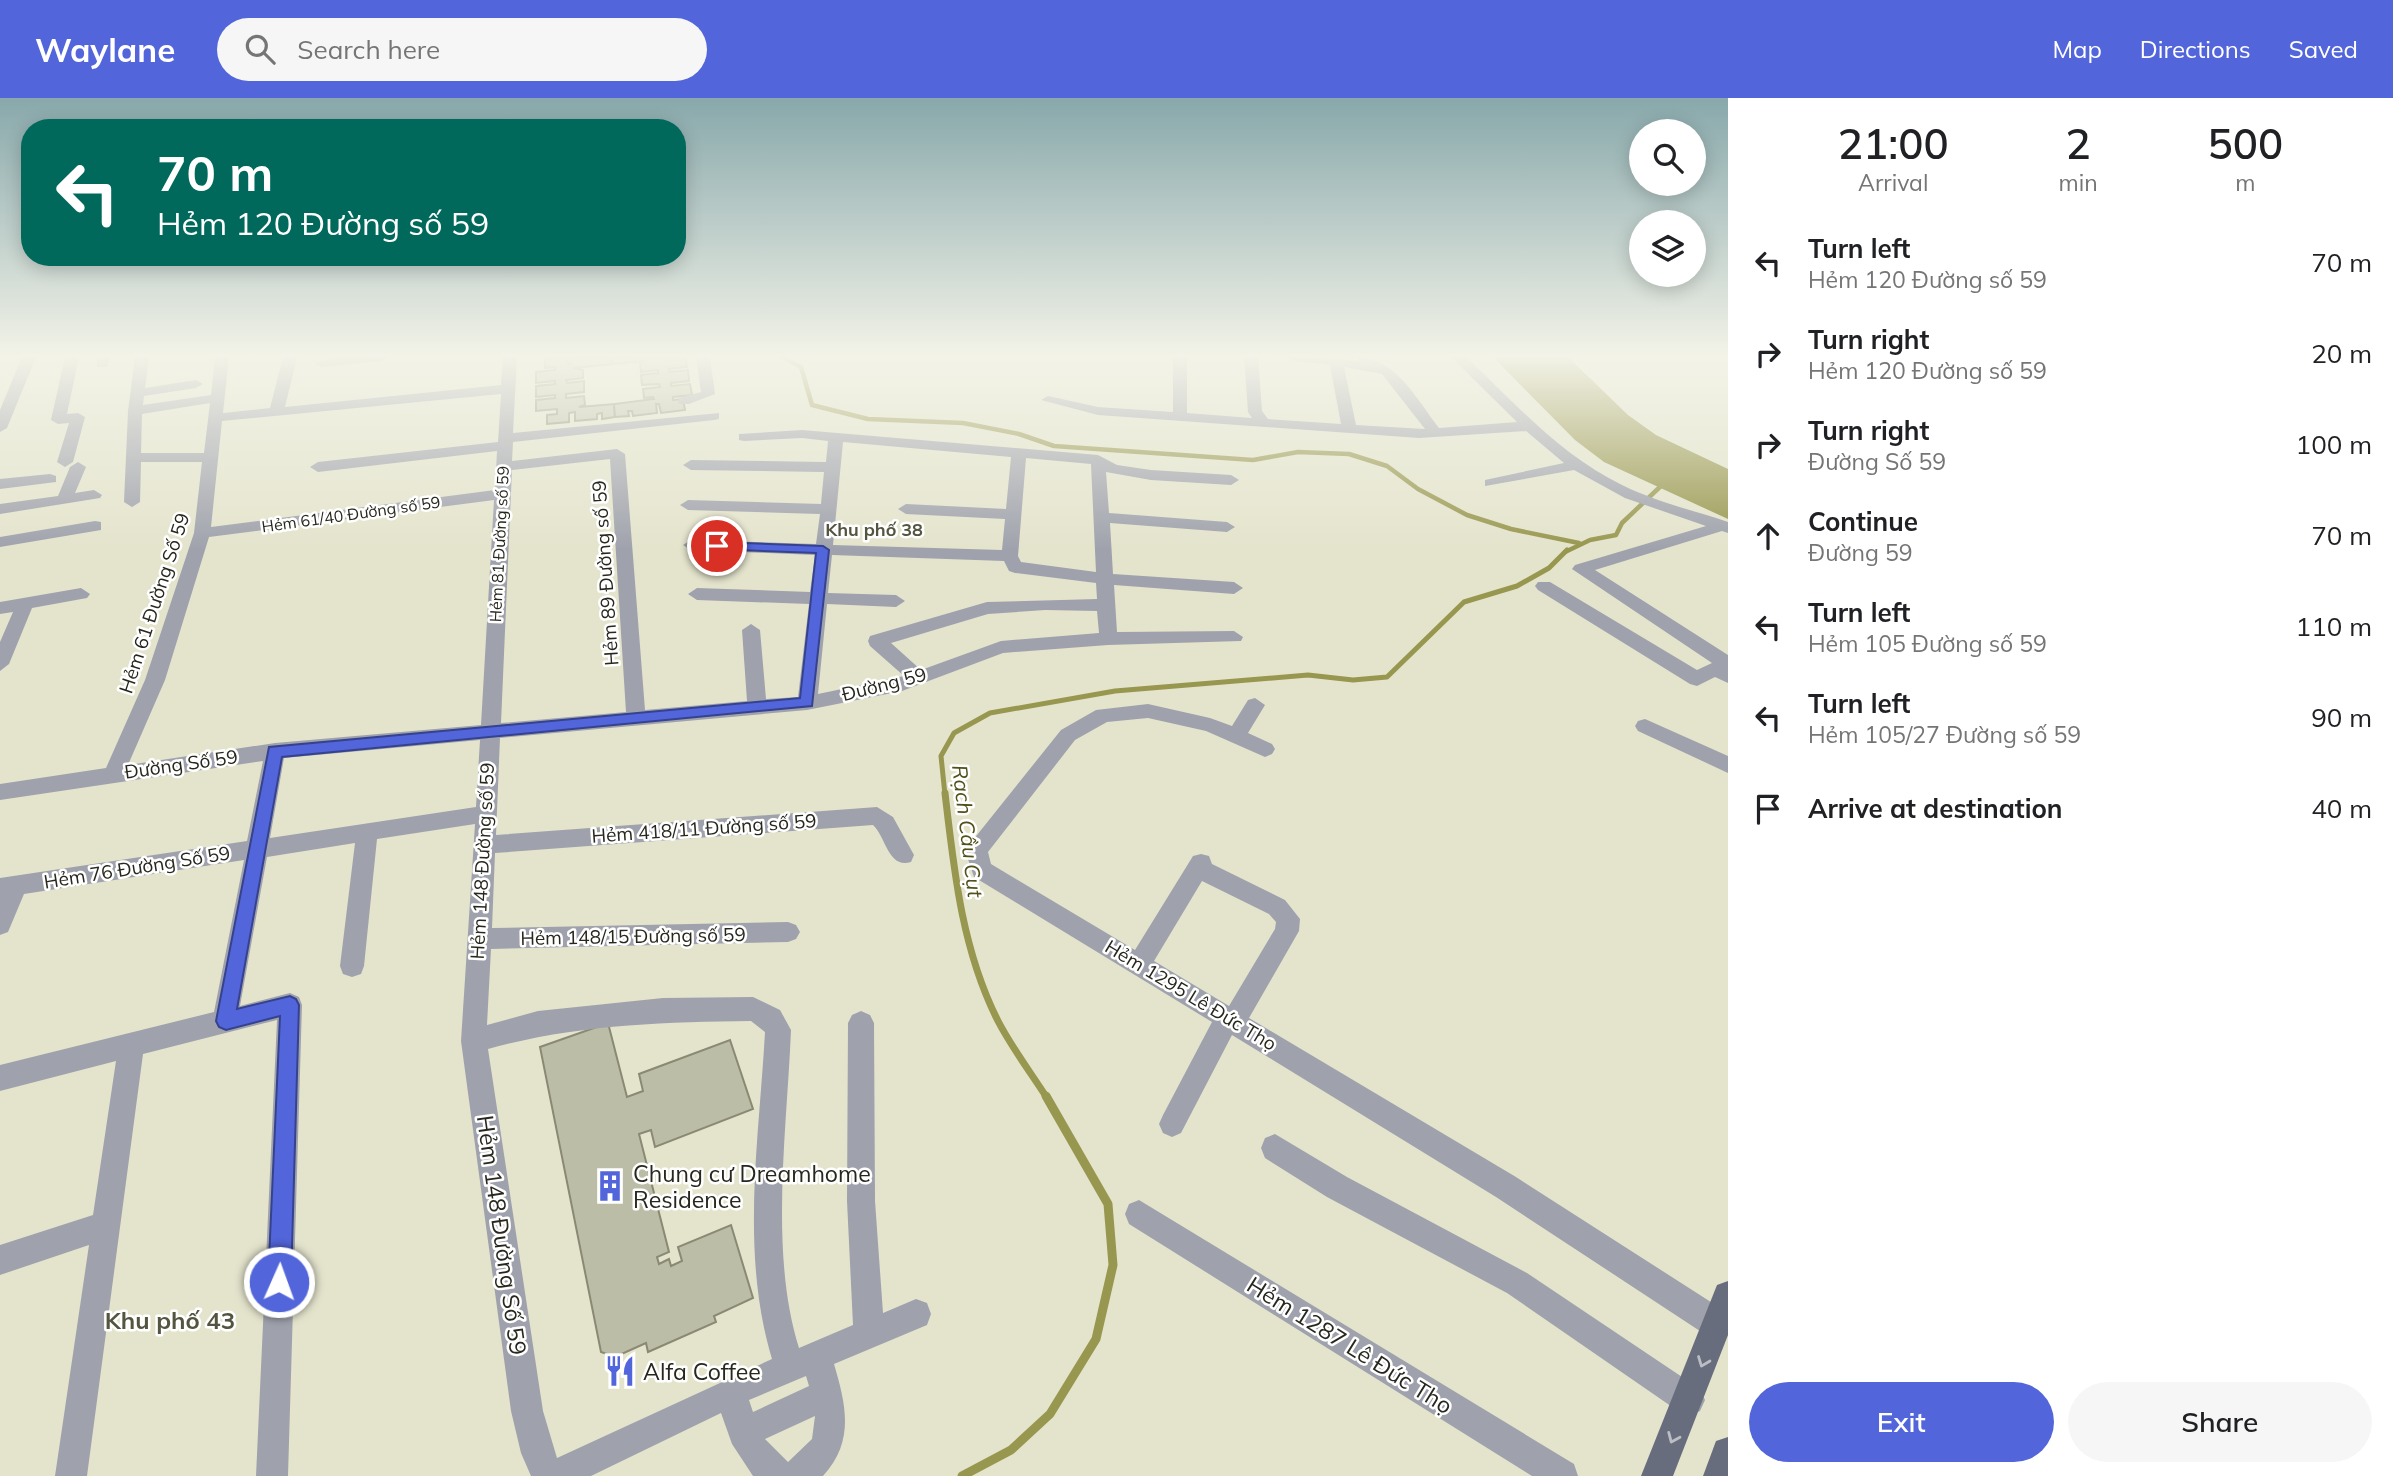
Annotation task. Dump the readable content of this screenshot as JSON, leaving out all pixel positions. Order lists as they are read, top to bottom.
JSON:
{
  "streets": {
    "street": [
      "Hẻm 61/40 Đường số 59",
      "Hẻm 81 Đường số 59",
      "Hẻm 89 Đường số 59",
      "Hẻm 61 Đường Số 59",
      "Đường 59",
      "Đường Số 59",
      "Hẻm 418/11 Đường số 59",
      "Hẻm 148 Đường số 59",
      "Hẻm 76 Đường Số 59",
      "Hẻm 148/15 Đường số 59",
      "Hẻm 1295 Lê Đức Thọ",
      "Hẻm 148 Đường Số 59",
      "Hẻm 1287 Lê Đức Thọ"
    ]
  },
  "crossings": [
    ["Hẻm 61/40 Đường số 59", "Hẻm 81 Đường số 59"],
    ["Hẻm 61/40 Đường số 59", "Hẻm 61 Đường Số 59"],
    ["Hẻm 81 Đường số 59", "Hẻm 89 Đường số 59"],
    ["Hẻm 81 Đường số 59", "Đường 59"],
    ["Hẻm 81 Đường số 59", "Đường Số 59"],
    ["Hẻm 81 Đường số 59", "Hẻm 148 Đường số 59"],
    ["Hẻm 89 Đường số 59", "Đường 59"],
    ["Hẻm 61 Đường Số 59", "Đường Số 59"],
    ["Đường 59", "Đường Số 59"],
    ["Đường 59", "Hẻm 148 Đường số 59"],
    ["Đường Số 59", "Hẻm 148 Đường số 59"],
    ["Hẻm 418/11 Đường số 59", "Hẻm 148 Đường số 59"],
    ["Hẻm 148 Đường số 59", "Hẻm 76 Đường Số 59"],
    ["Hẻm 148 Đường số 59", "Hẻm 148/15 Đường số 59"],
    ["Hẻm 148 Đường số 59", "Hẻm 148 Đường Số 59"]
  ],
  "districts": ["Khu phố 38", "Khu phố 43"],
  "water": ["Rạch Cầu Cụt"],
  "places": {
    "building": ["Chung cư Dreamhome Residence"],
    "restaurant": ["Alfa Coffee"]
  },
  "page": {
    "header": "Waylane",
    "search": "Search here",
    "nav": ["Map", "Directions", "Saved"],
    "eta": [
      "21:00",
      "Arrival",
      "2",
      "min",
      "500",
      "m"
    ],
    "turn": ["70 m", "Hẻm 120 Đường số 59"],
    "list": [
      {
        "name": "Turn left",
        "note": "Hẻm 120 Đường số 59",
        "value": "70 m"
      },
      {
        "name": "Turn right",
        "note": "Hẻm 120 Đường số 59",
        "value": "20 m"
      },
      {
        "name": "Turn right",
        "note": "Đường Số 59",
        "value": "100 m"
      },
      {
        "name": "Continue",
        "note": "Đường 59",
        "value": "70 m"
      },
      {
        "name": "Turn left",
        "note": "Hẻm 105 Đường số 59",
        "value": "110 m"
      },
      {
        "name": "Turn left",
        "note": "Hẻm 105/27 Đường số 59",
        "value": "90 m"
      },
      {
        "name": "Arrive at destination",
        "value": "40 m"
      }
    ],
    "buttons": ["Exit", "Share"]
  }
}
